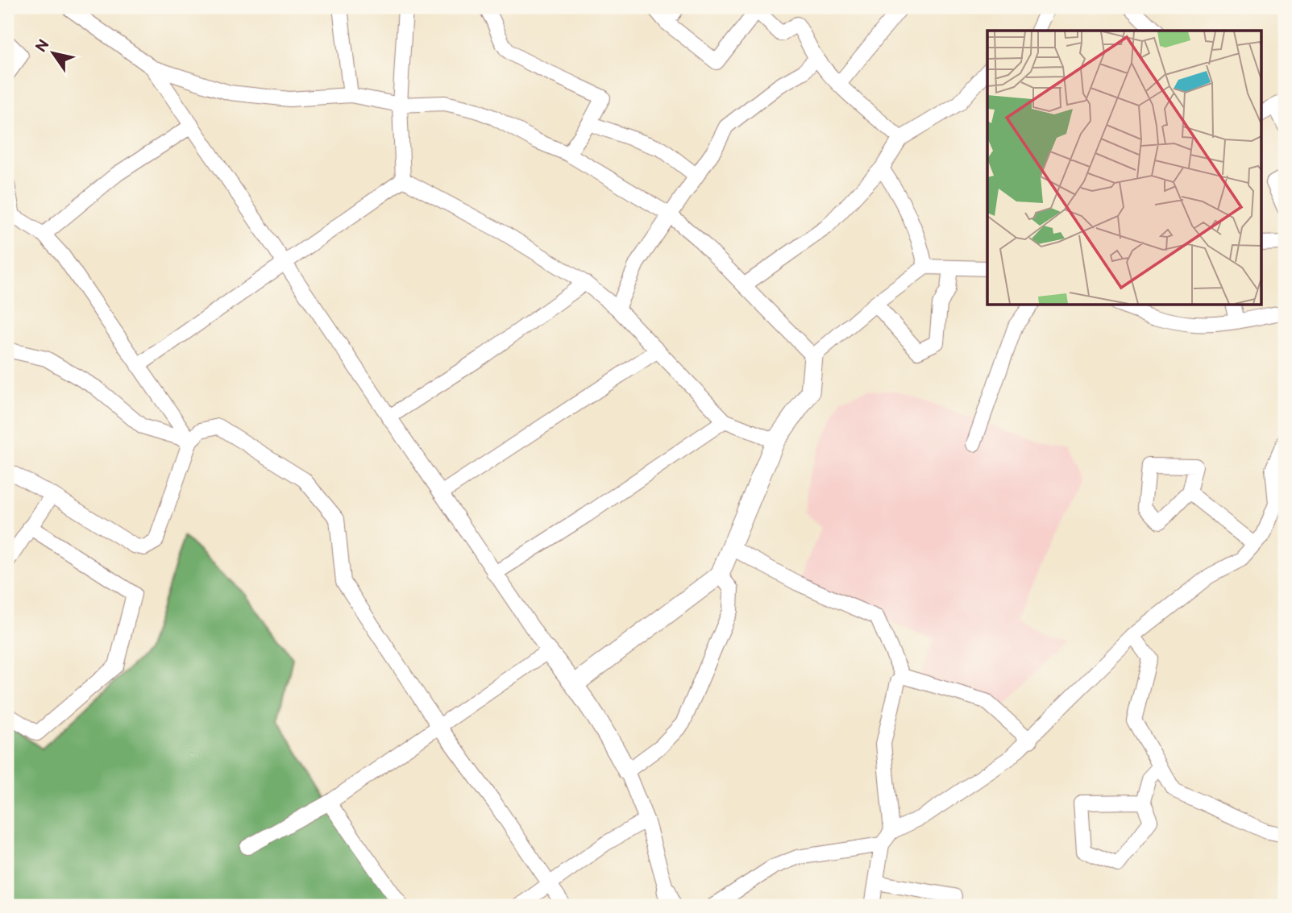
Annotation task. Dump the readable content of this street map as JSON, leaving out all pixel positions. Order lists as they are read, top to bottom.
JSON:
{
  "north": "top left"
}
